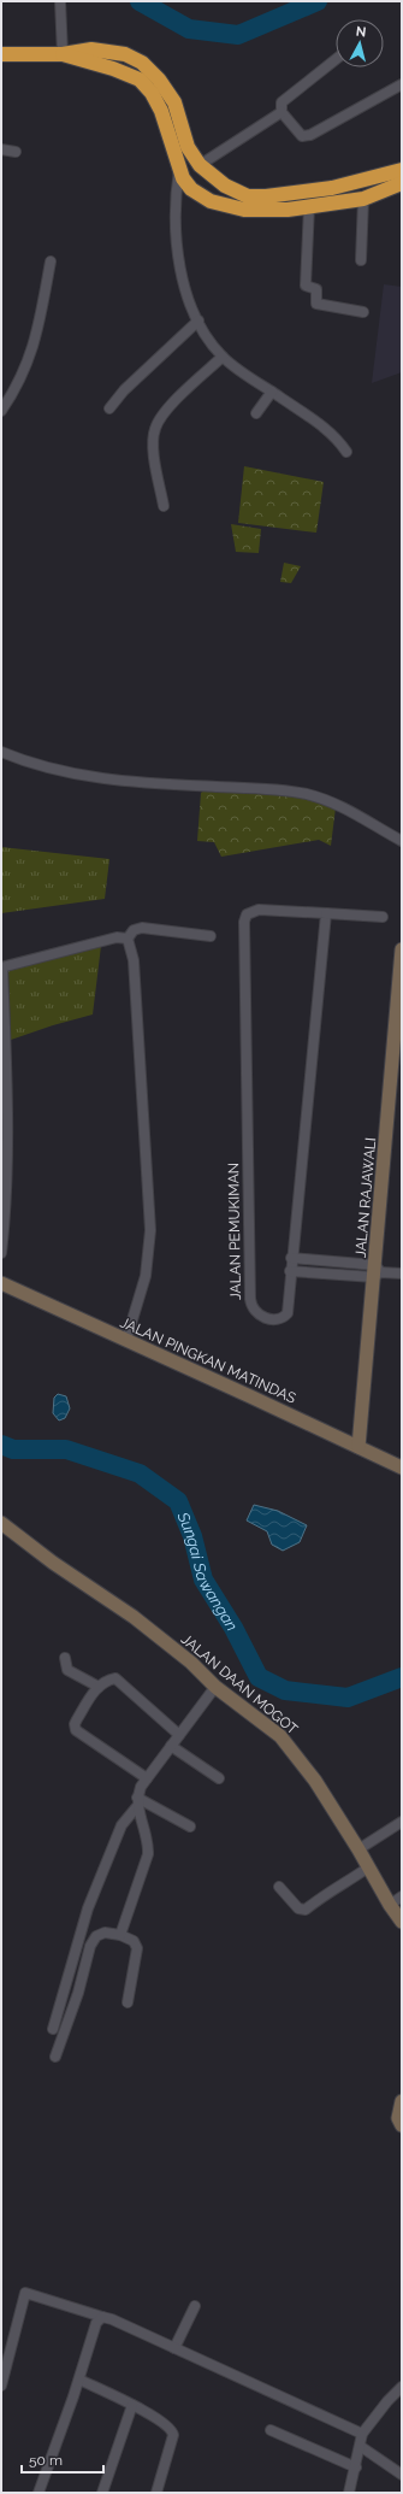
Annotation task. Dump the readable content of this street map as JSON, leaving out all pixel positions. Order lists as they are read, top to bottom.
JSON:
{
  "streets": {
    "street": [
      "JALAN RAJAWALI",
      "JALAN PEMUKIMAN",
      "JALAN PINGKAN MATINDAS",
      "JALAN DAAN MOGOT"
    ]
  },
  "crossings": [
    ["JALAN RAJAWALI", "JALAN PINGKAN MATINDAS"]
  ],
  "water": ["Sungai Sawangan"],
  "scale_bar": "50 m",
  "north": "top"
}
